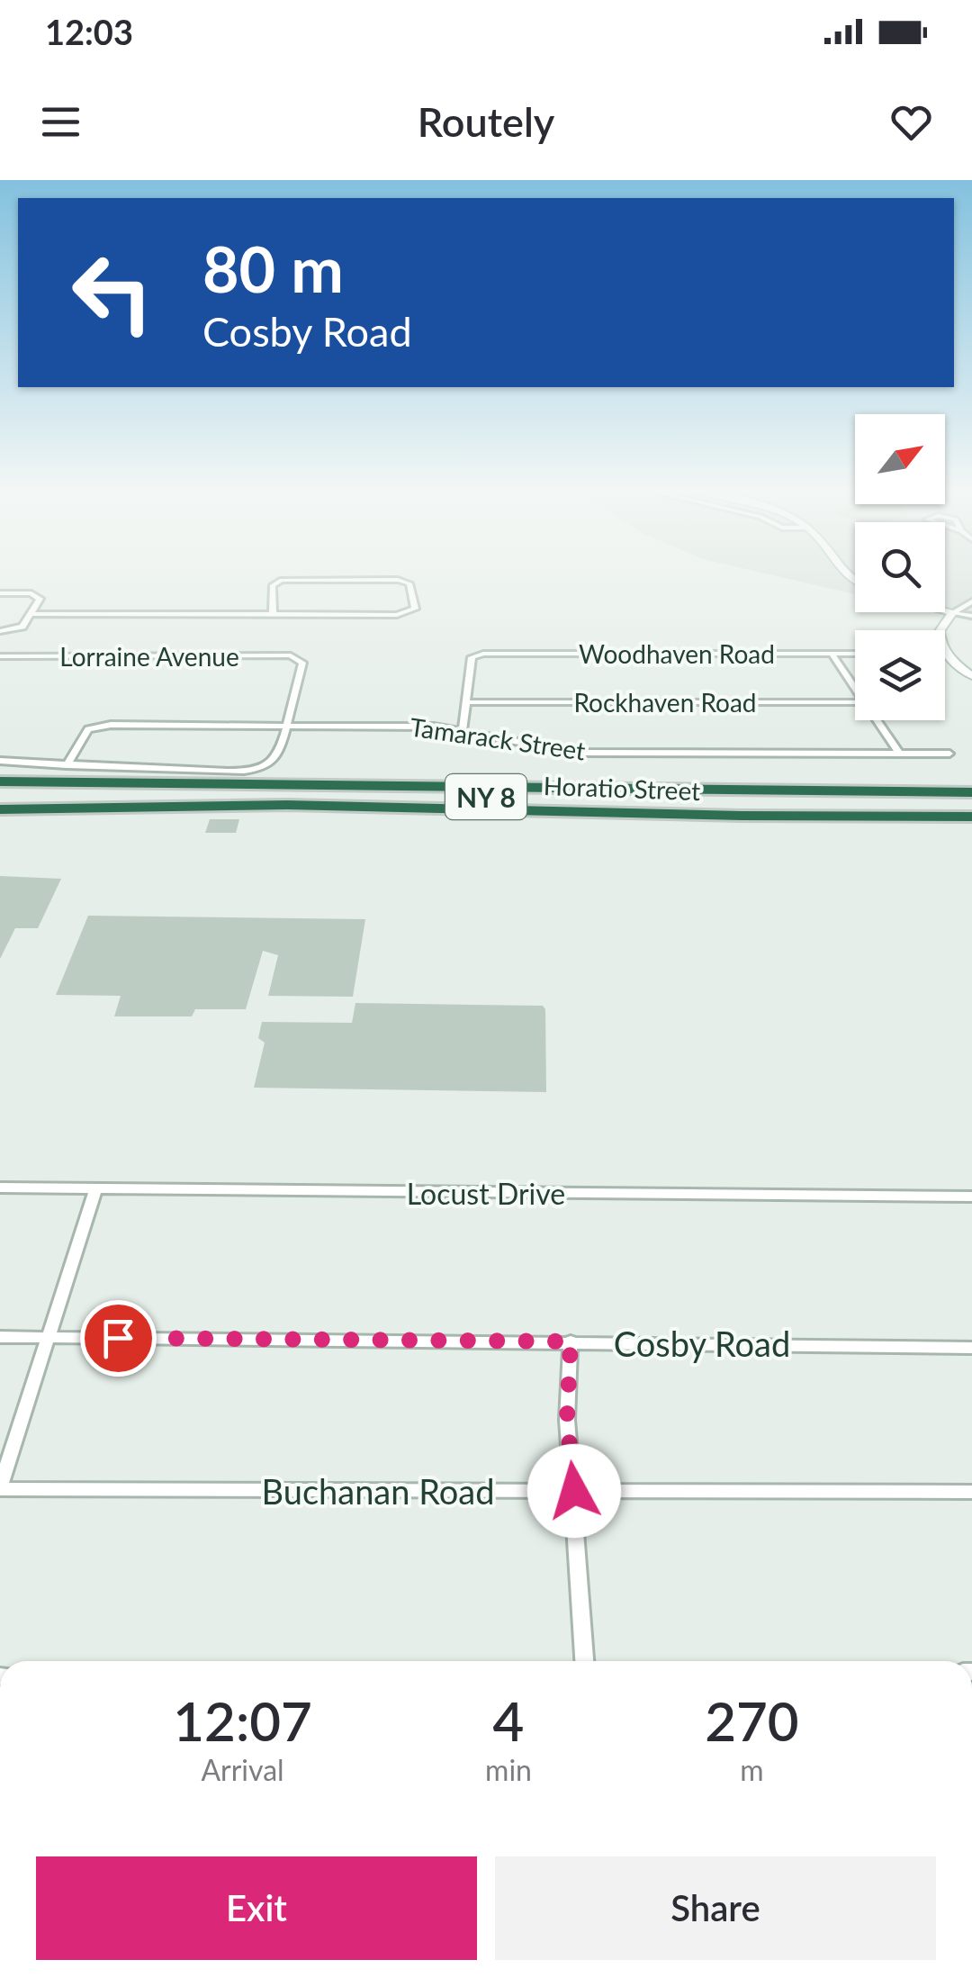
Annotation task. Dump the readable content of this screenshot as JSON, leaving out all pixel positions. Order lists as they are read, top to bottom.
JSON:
{
  "streets": {
    "highway": ["Horatio Street", "NY 8"],
    "street": [
      "Woodhaven Road",
      "Lorraine Avenue",
      "Rockhaven Road",
      "Tamarack Street",
      "Locust Drive",
      "Cosby Road",
      "Buchanan Road"
    ]
  },
  "crossings": [
    ["Woodhaven Road", "Rockhaven Road"],
    ["Lorraine Avenue", "Tamarack Street"],
    ["Horatio Street", "NY 8"]
  ],
  "north": "top right",
  "page": {
    "status": "12:03",
    "header": "Routely",
    "turn": ["80 m", "Cosby Road"],
    "eta": [
      "12:07",
      "Arrival",
      "4",
      "min",
      "270",
      "m"
    ],
    "buttons": ["Exit", "Share"]
  }
}
